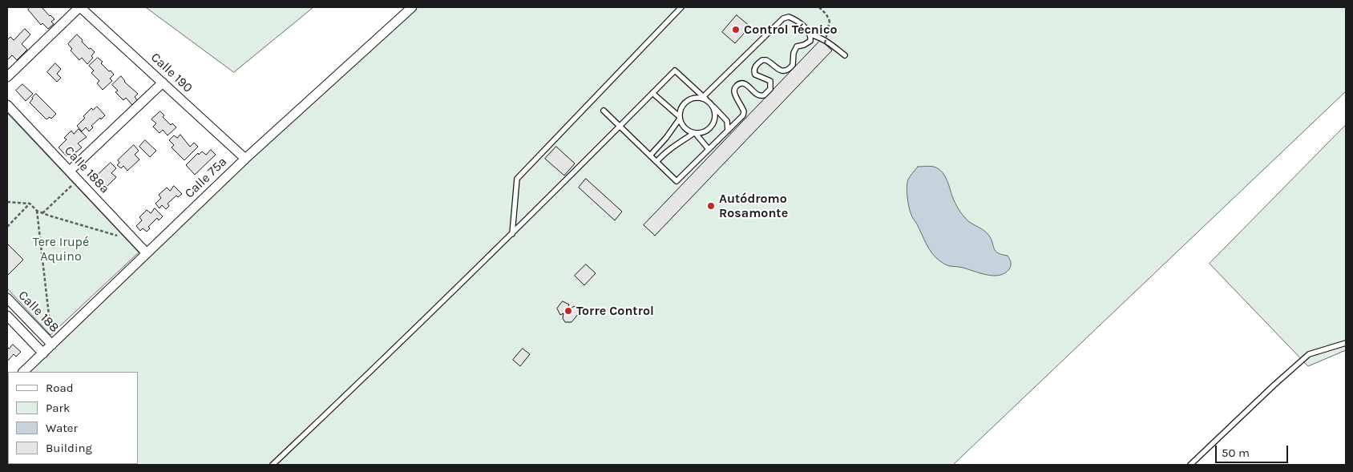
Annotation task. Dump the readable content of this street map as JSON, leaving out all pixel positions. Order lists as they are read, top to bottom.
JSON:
{
  "streets": {
    "street": [
      "Calle 190",
      "Calle 188a",
      "Calle 75a",
      "Calle 188"
    ]
  },
  "crossings": [
    ["Calle 190", "Calle 75a"],
    ["Calle 188a", "Calle 75a"],
    ["Calle 75a", "Calle 188"]
  ],
  "parks": ["Tere Irupé Aquino"],
  "places": ["Control Técnico", "Autódromo Rosamonte", "Torre Control"],
  "legend": [
    "Road",
    "Park",
    "Water",
    "Building"
  ],
  "scale_bar": "50 m"
}
